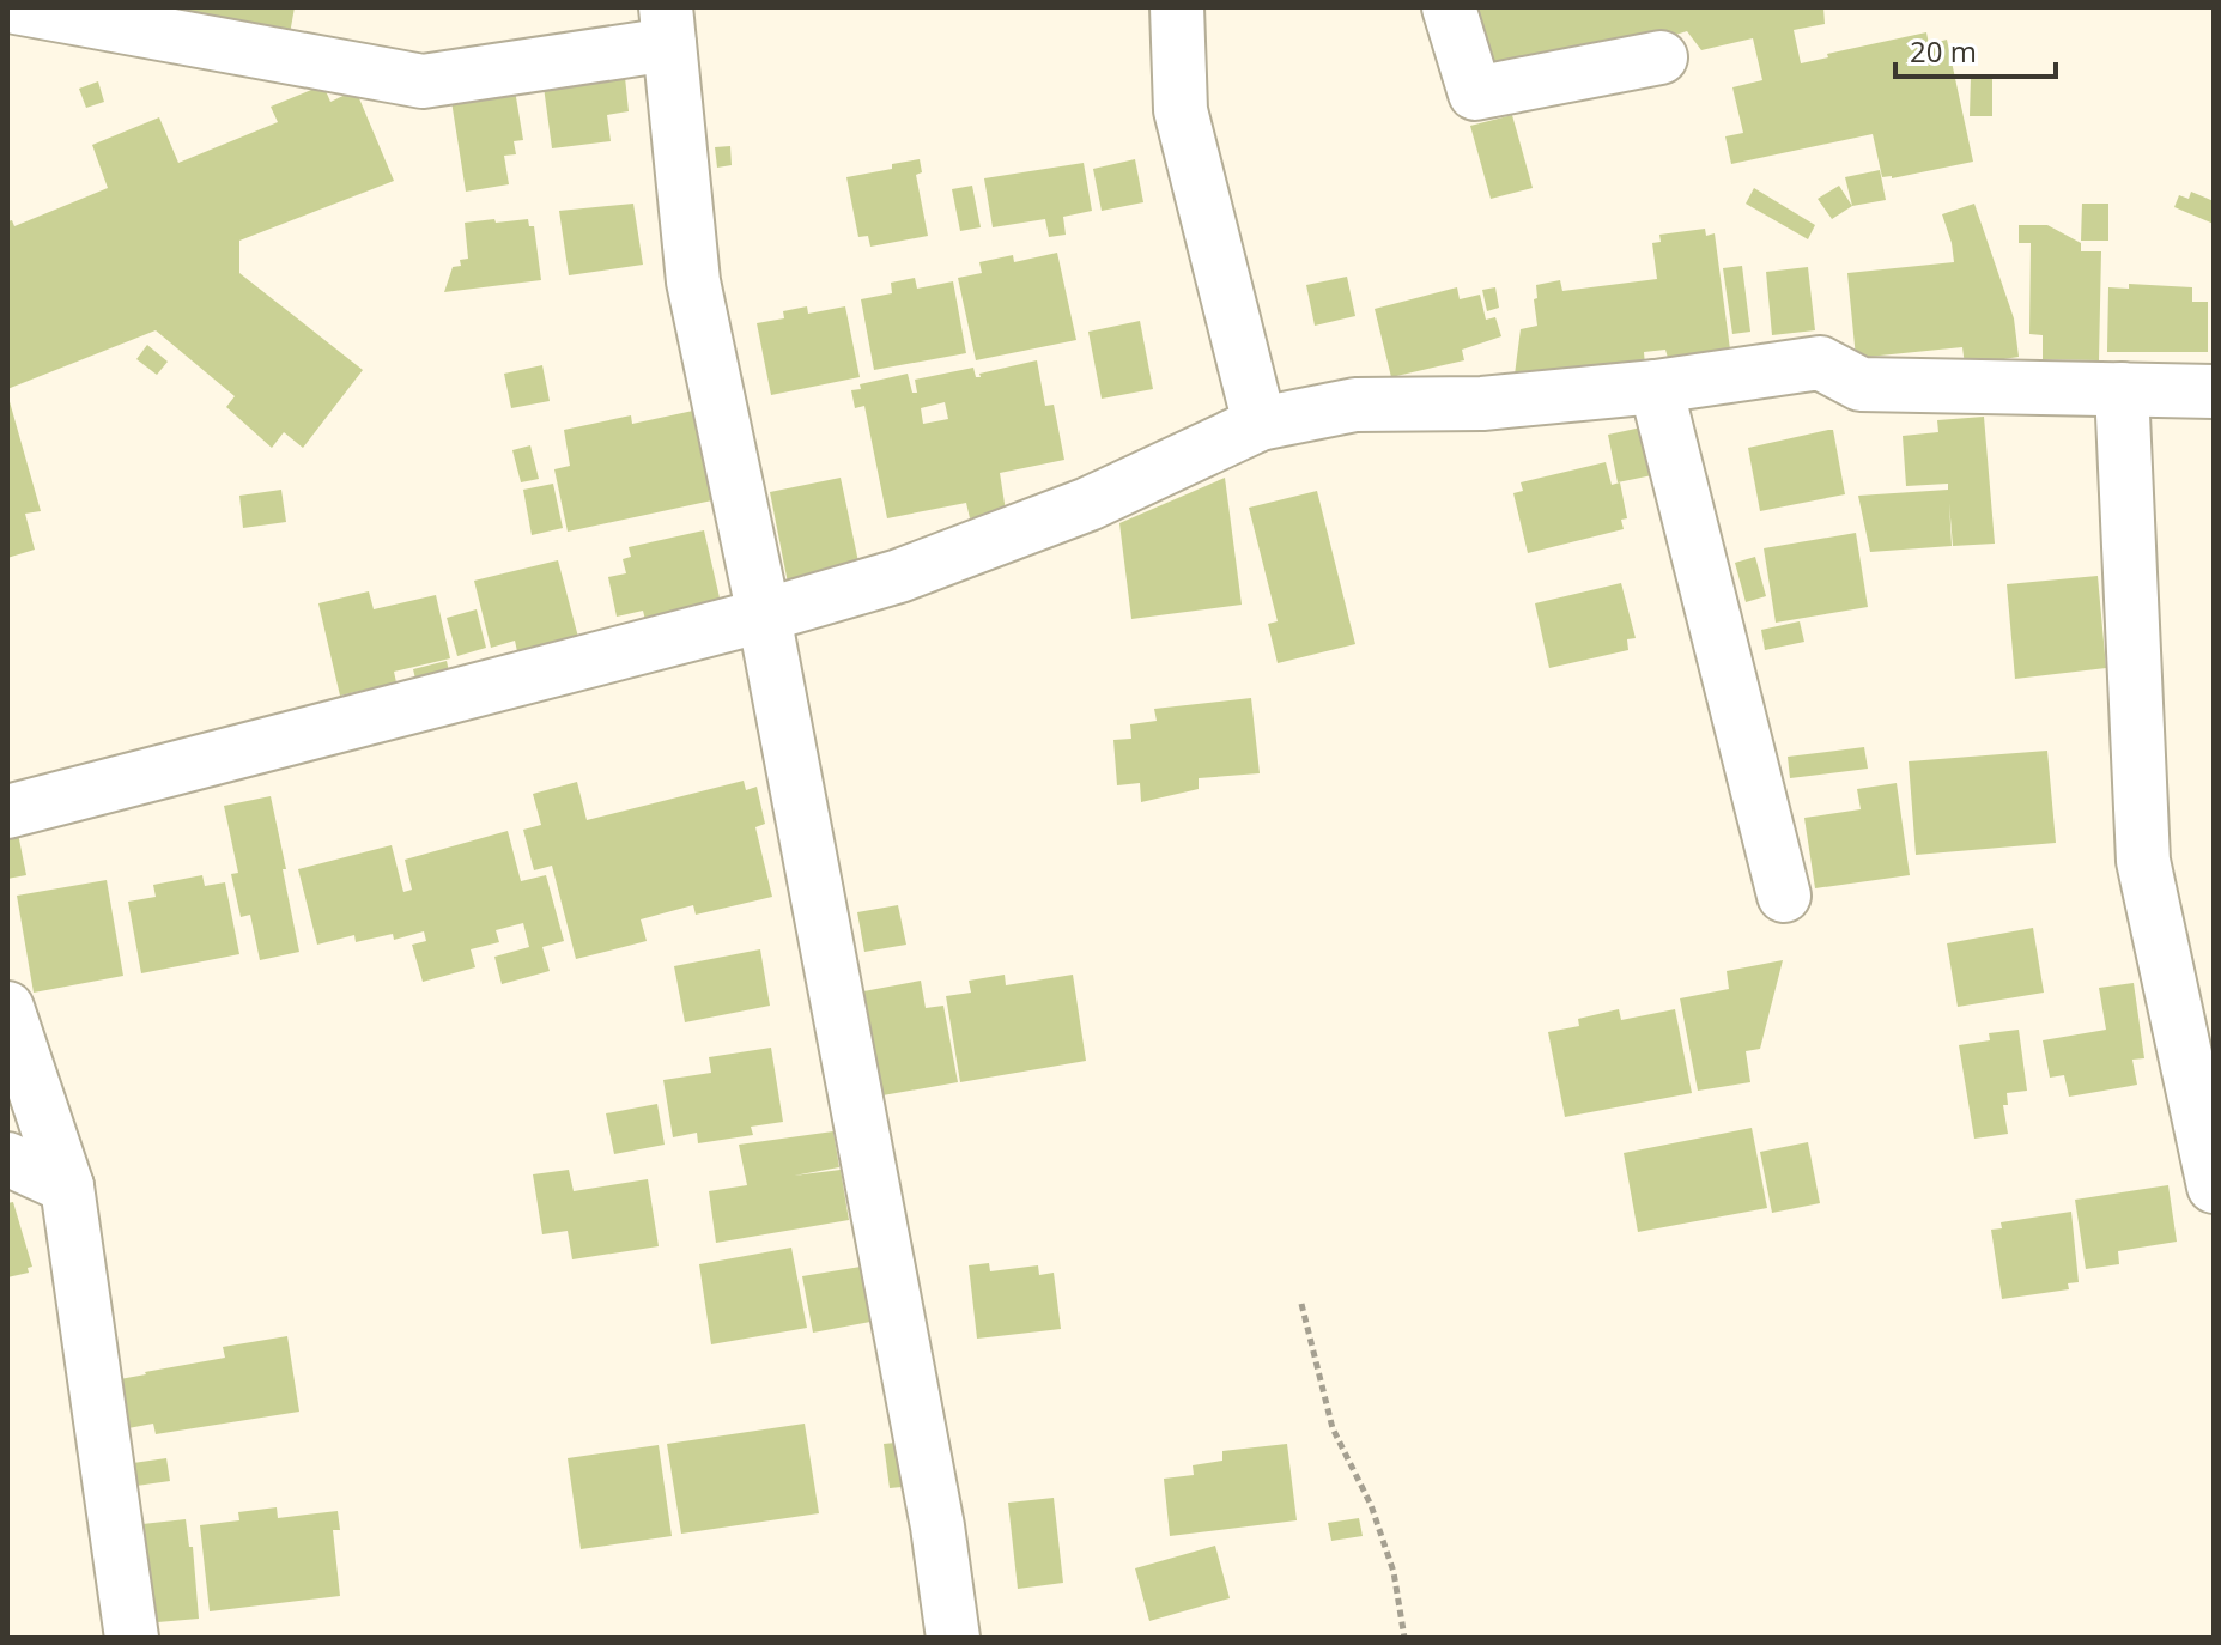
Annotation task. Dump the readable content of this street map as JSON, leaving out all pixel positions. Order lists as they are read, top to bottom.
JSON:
{
  "scale_bar": "20 m"
}
